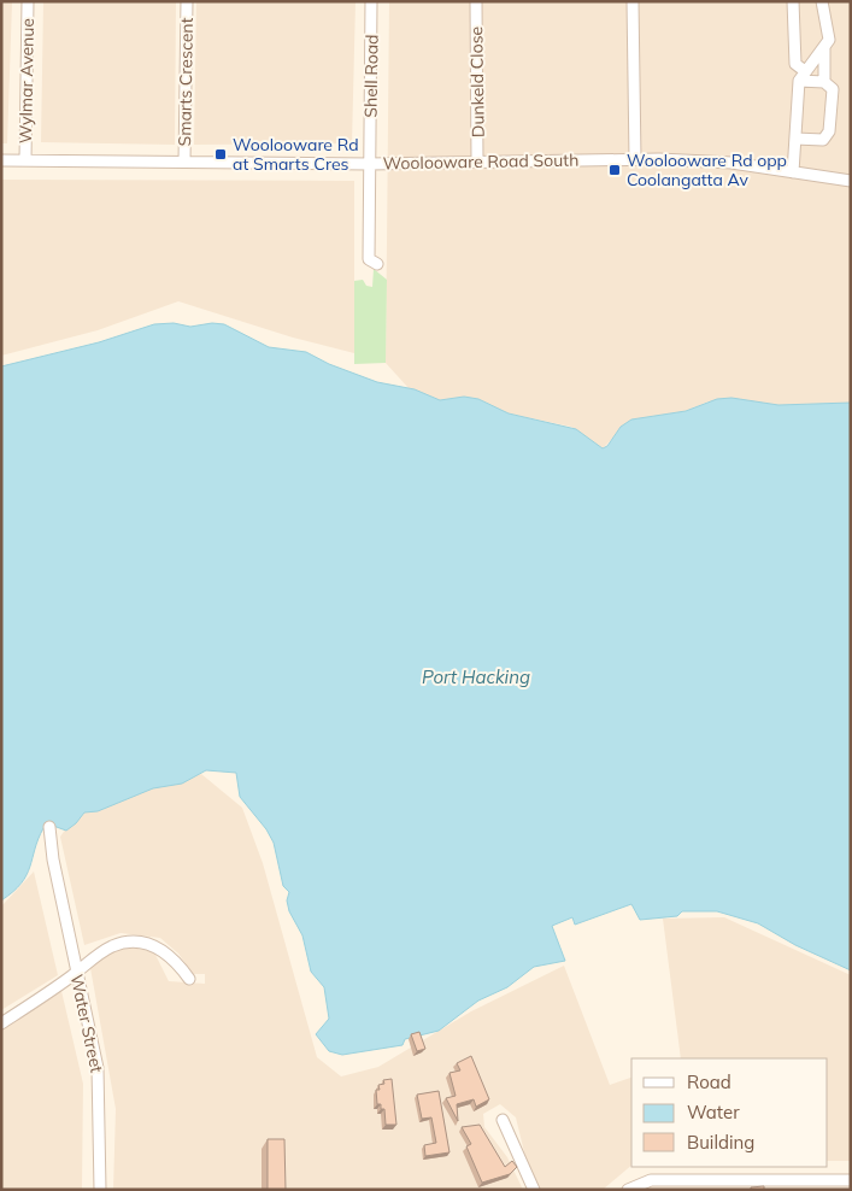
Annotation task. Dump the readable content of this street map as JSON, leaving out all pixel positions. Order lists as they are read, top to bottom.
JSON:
{
  "streets": {
    "street": [
      "Shell Road",
      "Wylmar Avenue",
      "Smarts Crescent",
      "Dunkeld Close",
      "Woolooware Road South",
      "Water Street"
    ]
  },
  "crossings": [
    ["Shell Road", "Woolooware Road South"],
    ["Wylmar Avenue", "Woolooware Road South"],
    ["Smarts Crescent", "Woolooware Road South"],
    ["Dunkeld Close", "Woolooware Road South"]
  ],
  "water": ["Port Hacking"],
  "places": {
    "transit": ["Woolooware Rd at Smarts Cres", "Woolooware Rd opp Coolangatta Av"]
  },
  "legend": ["Road", "Water", "Building"]
}
